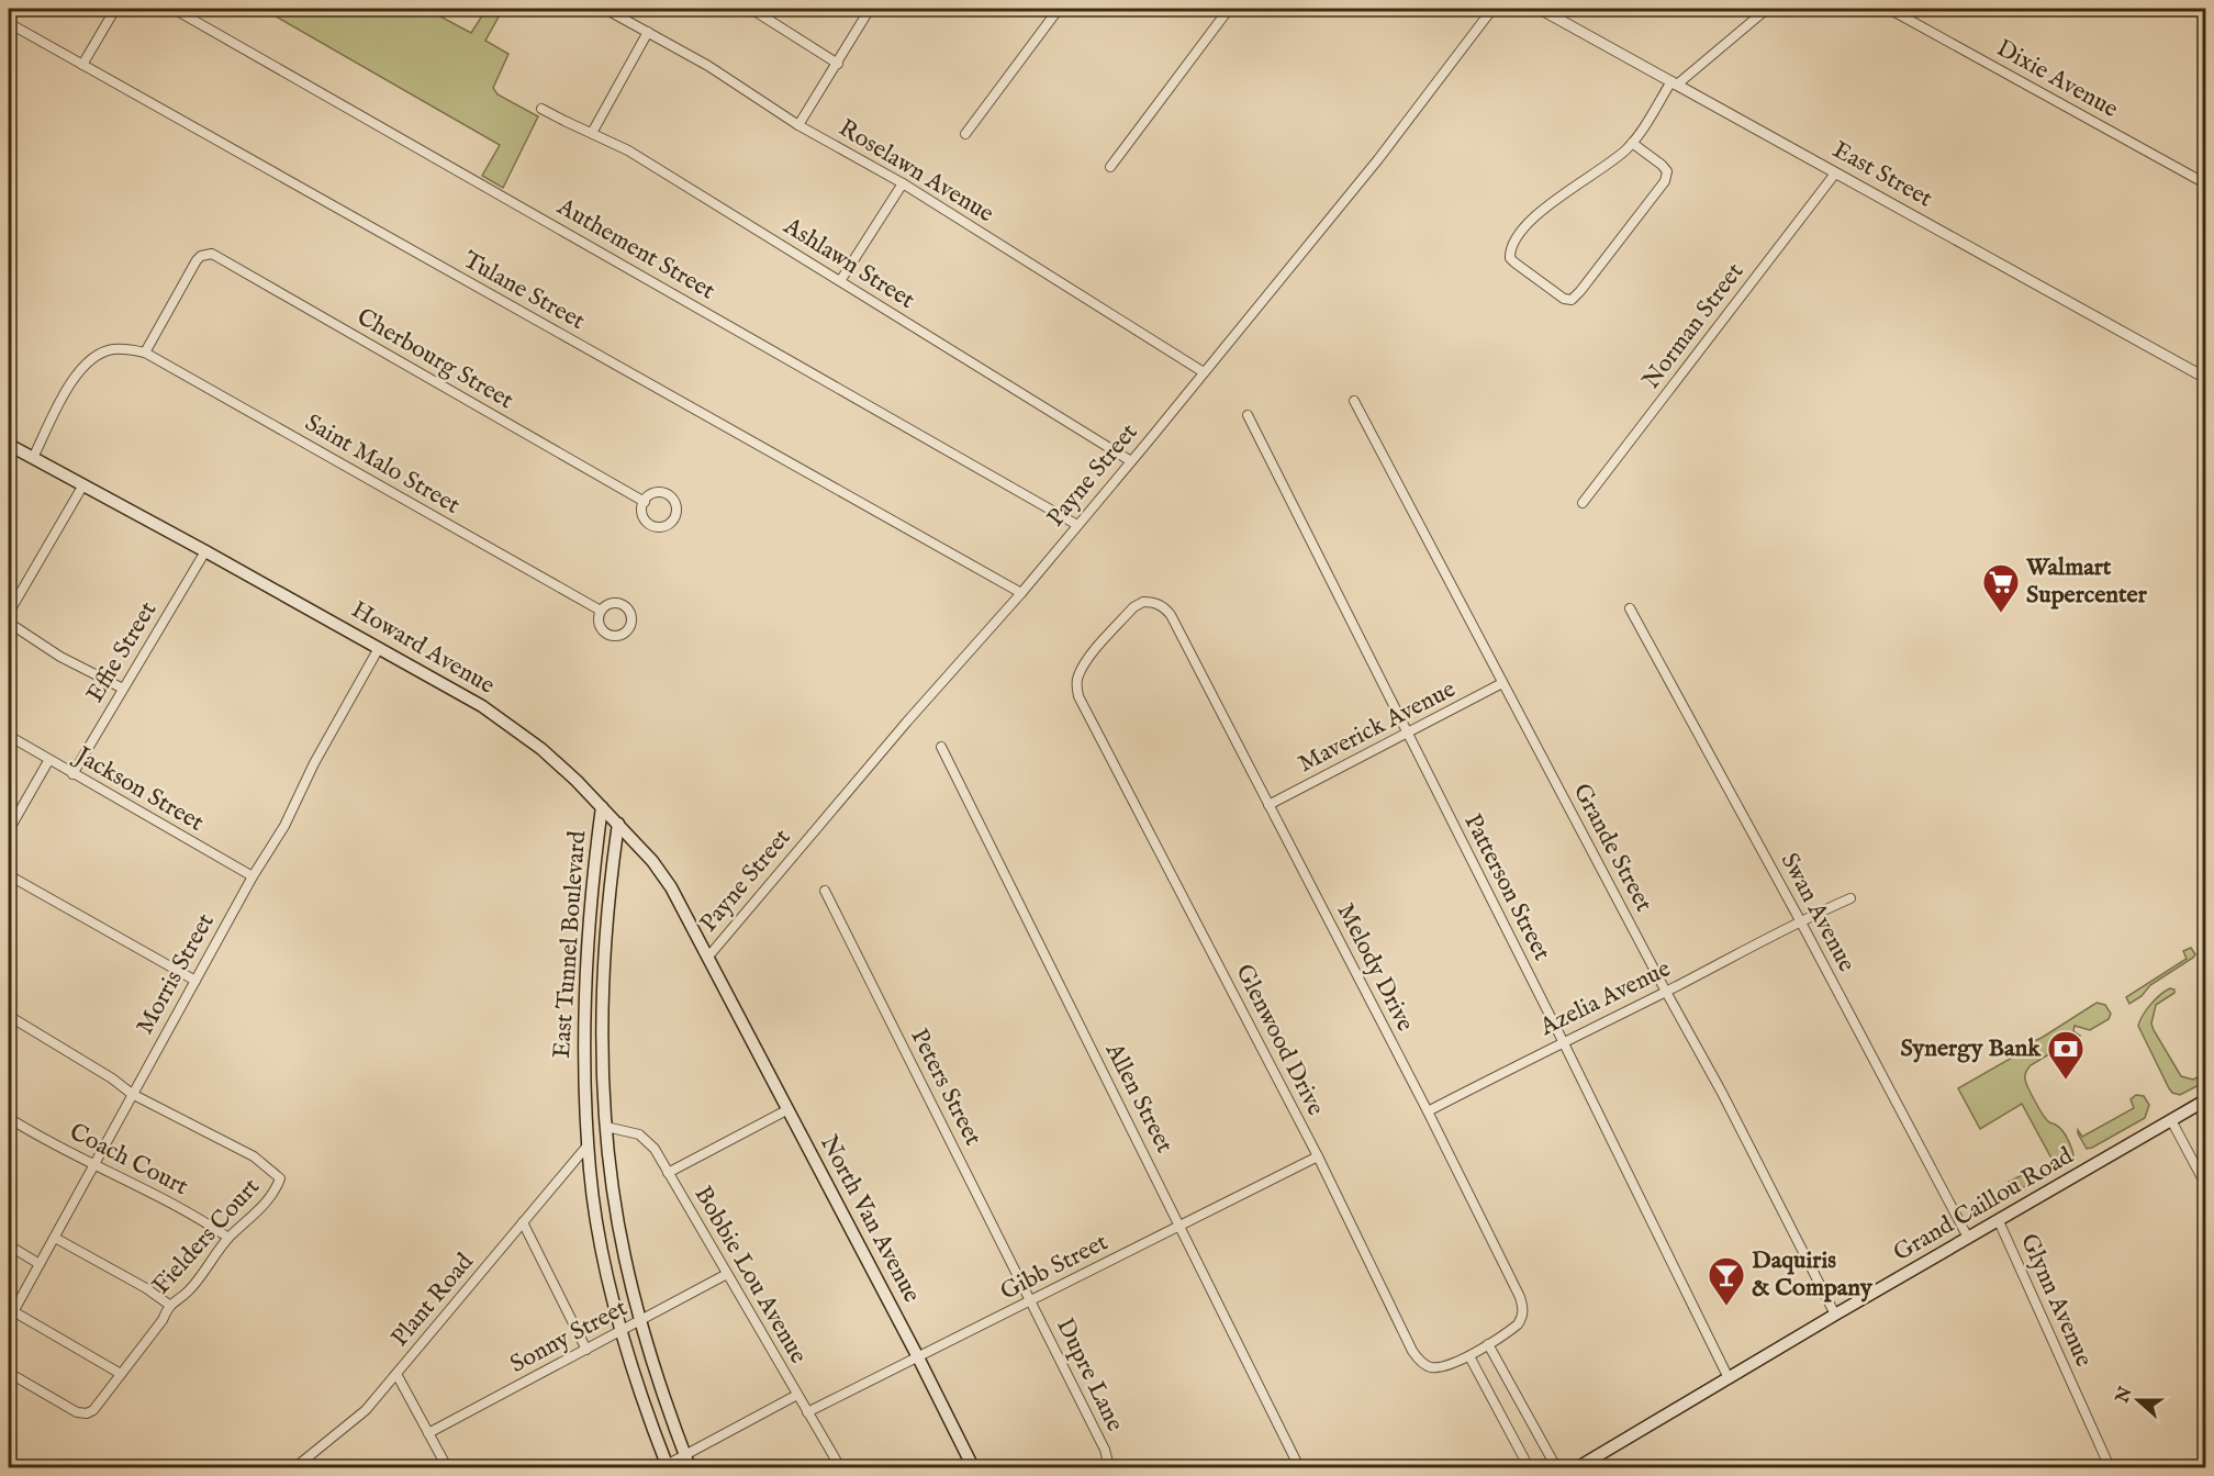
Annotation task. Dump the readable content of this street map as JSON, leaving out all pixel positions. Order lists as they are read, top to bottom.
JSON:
{
  "streets": {
    "main road": [
      "Howard Avenue",
      "East Tunnel Boulevard",
      "Grand Caillou Road",
      "North Van Avenue"
    ],
    "street": [
      "Dixie Avenue",
      "Roselawn Avenue",
      "East Street",
      "Authement Street",
      "Ashlawn Street",
      "Tulane Street",
      "Norman Street",
      "Cherbourg Street",
      "Saint Malo Street",
      "Payne Street",
      "Effie Street",
      "Maverick Avenue",
      "Jackson Street",
      "Grande Street",
      "Patterson Street",
      "Swan Avenue",
      "Melody Drive",
      "Morris Street",
      "Azelia Avenue",
      "Glenwood Drive",
      "Peters Street",
      "Allen Street",
      "Coach Court",
      "Fielders Court",
      "Gibb Street",
      "Bobbie Lou Avenue",
      "Plant Road",
      "Glynn Avenue",
      "Sonny Street",
      "Dupre Lane"
    ]
  },
  "crossings": [
    ["Roselawn Avenue", "Payne Street"],
    ["East Street", "Norman Street"],
    ["Authement Street", "Payne Street"],
    ["Ashlawn Street", "Payne Street"],
    ["Tulane Street", "Payne Street"],
    ["Cherbourg Street", "Saint Malo Street"],
    ["Payne Street", "Howard Avenue"],
    ["Howard Avenue", "Effie Street"],
    ["Howard Avenue", "East Tunnel Boulevard"],
    ["Howard Avenue", "Morris Street"],
    ["Howard Avenue", "North Van Avenue"],
    ["Effie Street", "Jackson Street"],
    ["Maverick Avenue", "Grande Street"],
    ["Maverick Avenue", "Patterson Street"],
    ["Maverick Avenue", "Melody Drive"],
    ["Jackson Street", "Morris Street"],
    ["Grande Street", "Azelia Avenue"],
    ["Grande Street", "Grand Caillou Road"],
    ["Patterson Street", "Azelia Avenue"],
    ["Patterson Street", "Grand Caillou Road"],
    ["Swan Avenue", "Azelia Avenue"],
    ["Swan Avenue", "Grand Caillou Road"],
    ["East Tunnel Boulevard", "Bobbie Lou Avenue"],
    ["East Tunnel Boulevard", "Plant Road"],
    ["East Tunnel Boulevard", "Sonny Street"],
    ["Melody Drive", "Azelia Avenue"],
    ["Melody Drive", "Glenwood Drive"],
    ["Morris Street", "Coach Court"],
    ["Morris Street", "Fielders Court"],
    ["Glenwood Drive", "Gibb Street"],
    ["Peters Street", "Gibb Street"],
    ["Peters Street", "Dupre Lane"],
    ["Allen Street", "Gibb Street"],
    ["Coach Court", "Fielders Court"],
    ["Grand Caillou Road", "Glynn Avenue"],
    ["North Van Avenue", "Gibb Street"],
    ["Gibb Street", "Bobbie Lou Avenue"],
    ["Gibb Street", "Dupre Lane"],
    ["Bobbie Lou Avenue", "Sonny Street"]
  ],
  "places": {
    "supermarket": ["Walmart Supercenter"],
    "bank": ["Synergy Bank"],
    "bar": ["Daquiris & Company"]
  },
  "north": "left"
}
